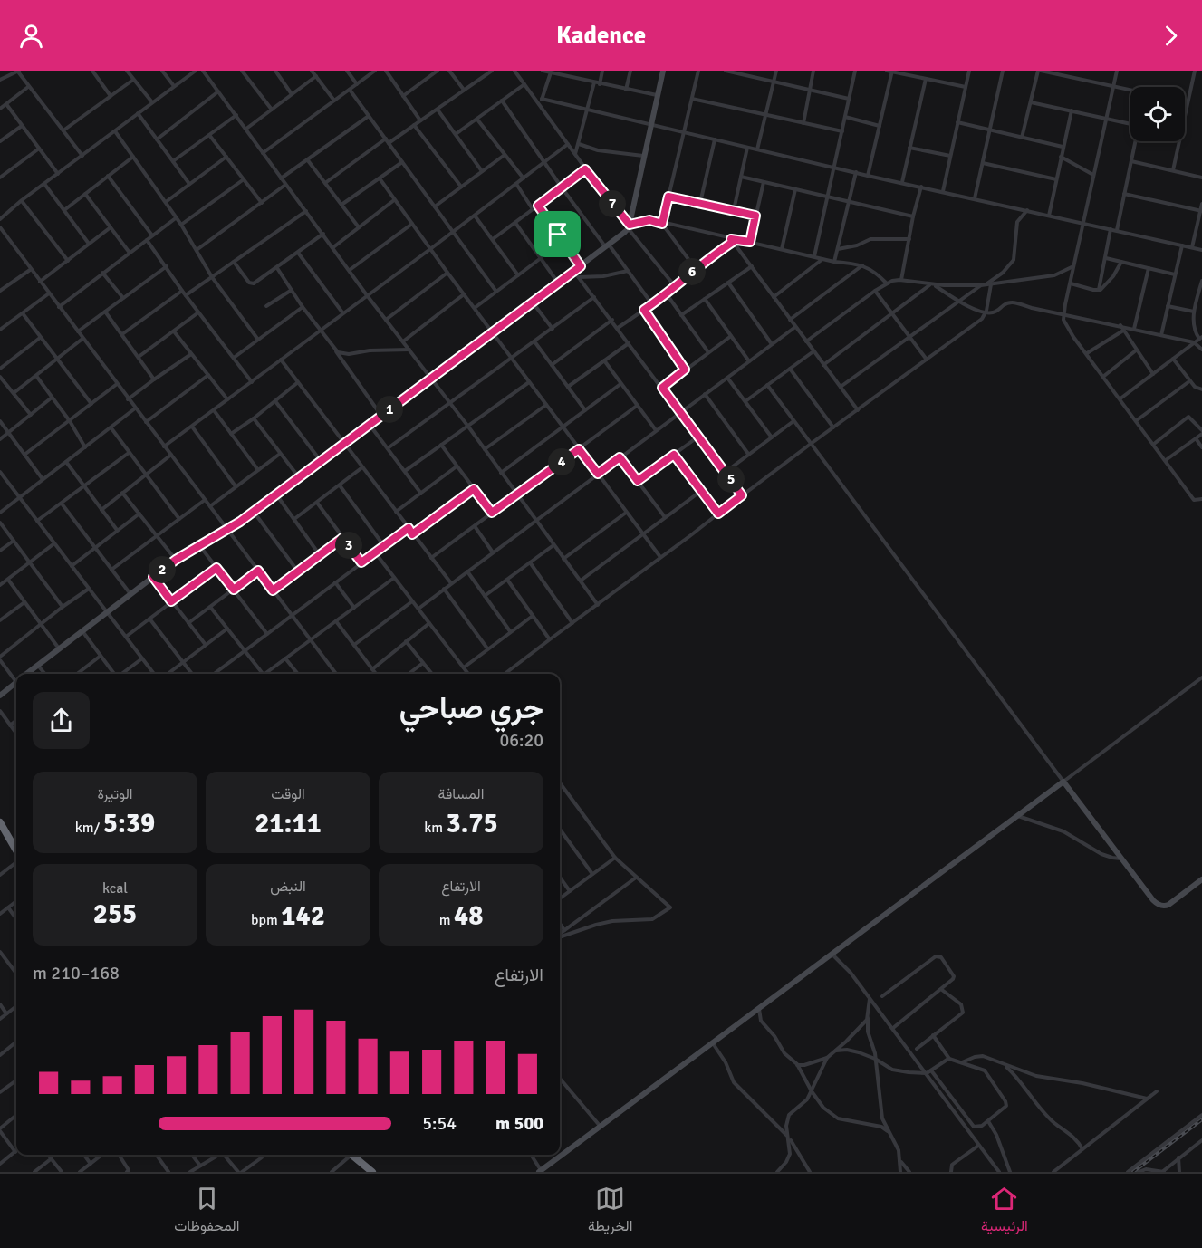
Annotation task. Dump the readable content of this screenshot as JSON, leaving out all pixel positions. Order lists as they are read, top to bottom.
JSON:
{
  "page": {
    "header": "Kadence",
    "pins": [
      "7",
      "6",
      "1",
      "4",
      "5",
      "3",
      "2"
    ],
    "heading": ["جري صباحي", "06:20"],
    "stats": [
      ["المسافة", "3.75 km"],
      ["الوقت", "21:11"],
      ["الوتيرة", "5:39 /km"],
      ["الارتفاع", "48 m"],
      ["النبض", "142 bpm"],
      ["kcal", "255"]
    ],
    "chart": ["الارتفاع", "168–210 m"],
    "list": [
      {
        "name": "500 m",
        "note": "5:54"
      }
    ],
    "tabs": ["الرئيسية", "الخريطة", "المحفوظات"]
  }
}
